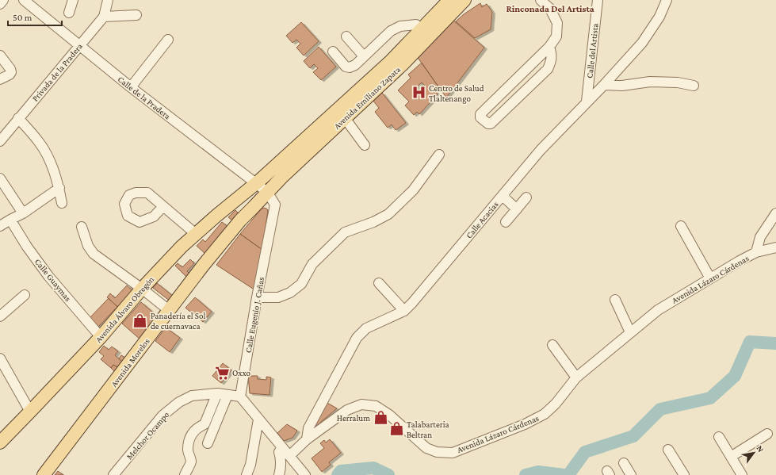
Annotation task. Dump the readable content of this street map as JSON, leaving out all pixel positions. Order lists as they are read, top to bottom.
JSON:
{
  "streets": {
    "main road": ["Avenida Emiliano Zapata", "Avenida Álvaro Obregón", "Avenida Morelos"],
    "street": [
      "Calle del Artista",
      "Privada de la Pradera",
      "Calle de la Pradera",
      "Calle Acacias",
      "Avenida Lázaro Cárdenas",
      "Calle Guaymas",
      "Calle Eugenio J. Cañas",
      "Melchor Ocampo"
    ]
  },
  "crossings": [
    ["Calle del Artista", "Calle Acacias"],
    ["Privada de la Pradera", "Calle de la Pradera"],
    ["Calle de la Pradera", "Avenida Emiliano Zapata"],
    ["Calle de la Pradera", "Avenida Álvaro Obregón"],
    ["Calle de la Pradera", "Calle Eugenio J. Cañas"],
    ["Calle de la Pradera", "Avenida Morelos"],
    ["Avenida Emiliano Zapata", "Avenida Álvaro Obregón"],
    ["Avenida Emiliano Zapata", "Calle Eugenio J. Cañas"],
    ["Avenida Emiliano Zapata", "Avenida Morelos"],
    ["Calle Acacias", "Avenida Lázaro Cárdenas"],
    ["Calle Guaymas", "Avenida Álvaro Obregón"],
    ["Calle Eugenio J. Cañas", "Avenida Morelos"],
    ["Calle Eugenio J. Cañas", "Melchor Ocampo"]
  ],
  "districts": ["Rinconada Del Artista"],
  "places": {
    "hospital": ["Centro de Salud Tlaltenango"],
    "shop": ["Panadería el Sol de cuernavaca", "Herralum", "Talabarteria Beltran"],
    "supermarket": ["Oxxo"]
  },
  "scale_bar": "50 m",
  "north": "top right"
}
